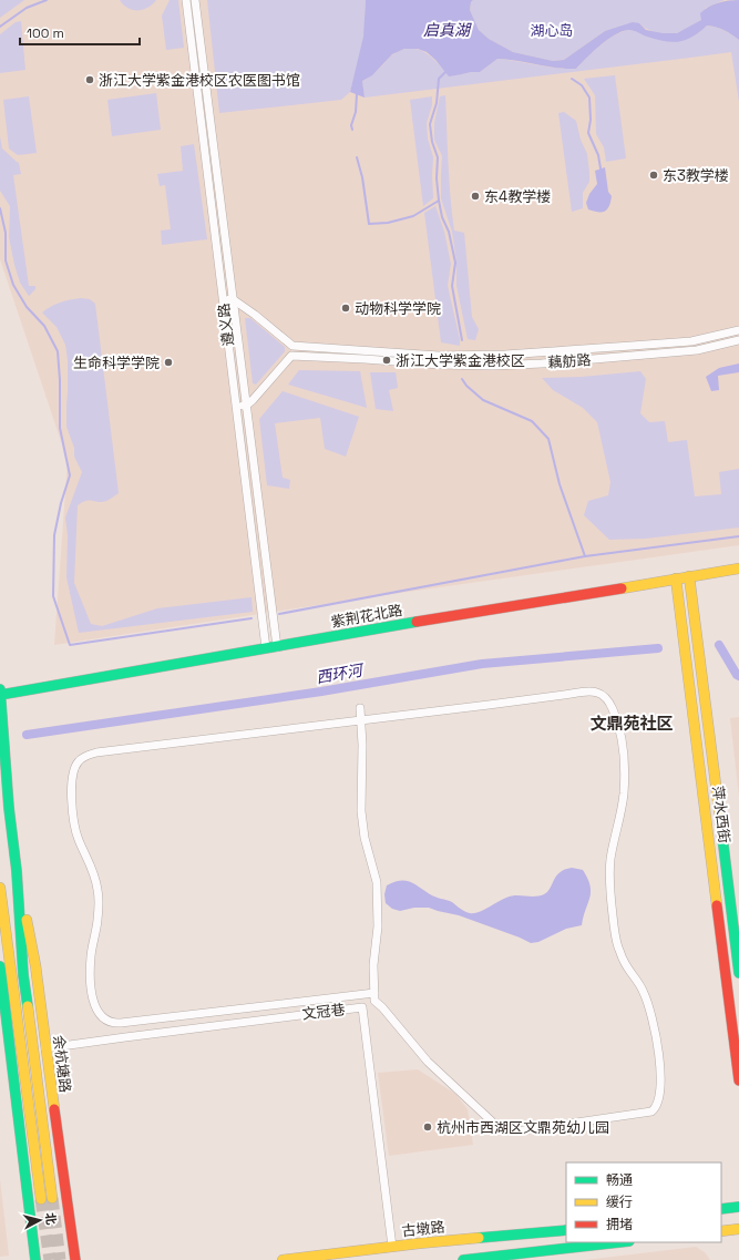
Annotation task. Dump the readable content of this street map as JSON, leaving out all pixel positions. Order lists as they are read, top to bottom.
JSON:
{
  "streets": {
    "main road": [
      "紫荆花北路",
      "萍水西街",
      "余杭塘路",
      "古墩路"
    ],
    "street": ["遵义路", "藕舫路", "文冠巷"]
  },
  "crossings": [
    ["遵义路", "藕舫路"],
    ["遵义路", "紫荆花北路"],
    ["紫荆花北路", "萍水西街"],
    ["紫荆花北路", "余杭塘路"],
    ["文冠巷", "余杭塘路"],
    ["文冠巷", "古墩路"]
  ],
  "districts": ["文鼎苑社区"],
  "water": ["启真湖", "西环河"],
  "parks": ["湖心岛"],
  "places": [
    "浙江大学紫金港校区农医图书馆",
    "东3教学楼",
    "东4教学楼",
    "动物科学学院",
    "浙江大学紫金港校区",
    "生命科学学院",
    "杭州市西湖区文鼎苑幼儿园"
  ],
  "legend": ["畅通", "缓行", "拥堵"],
  "scale_bar": "100 m",
  "north": "right"
}
